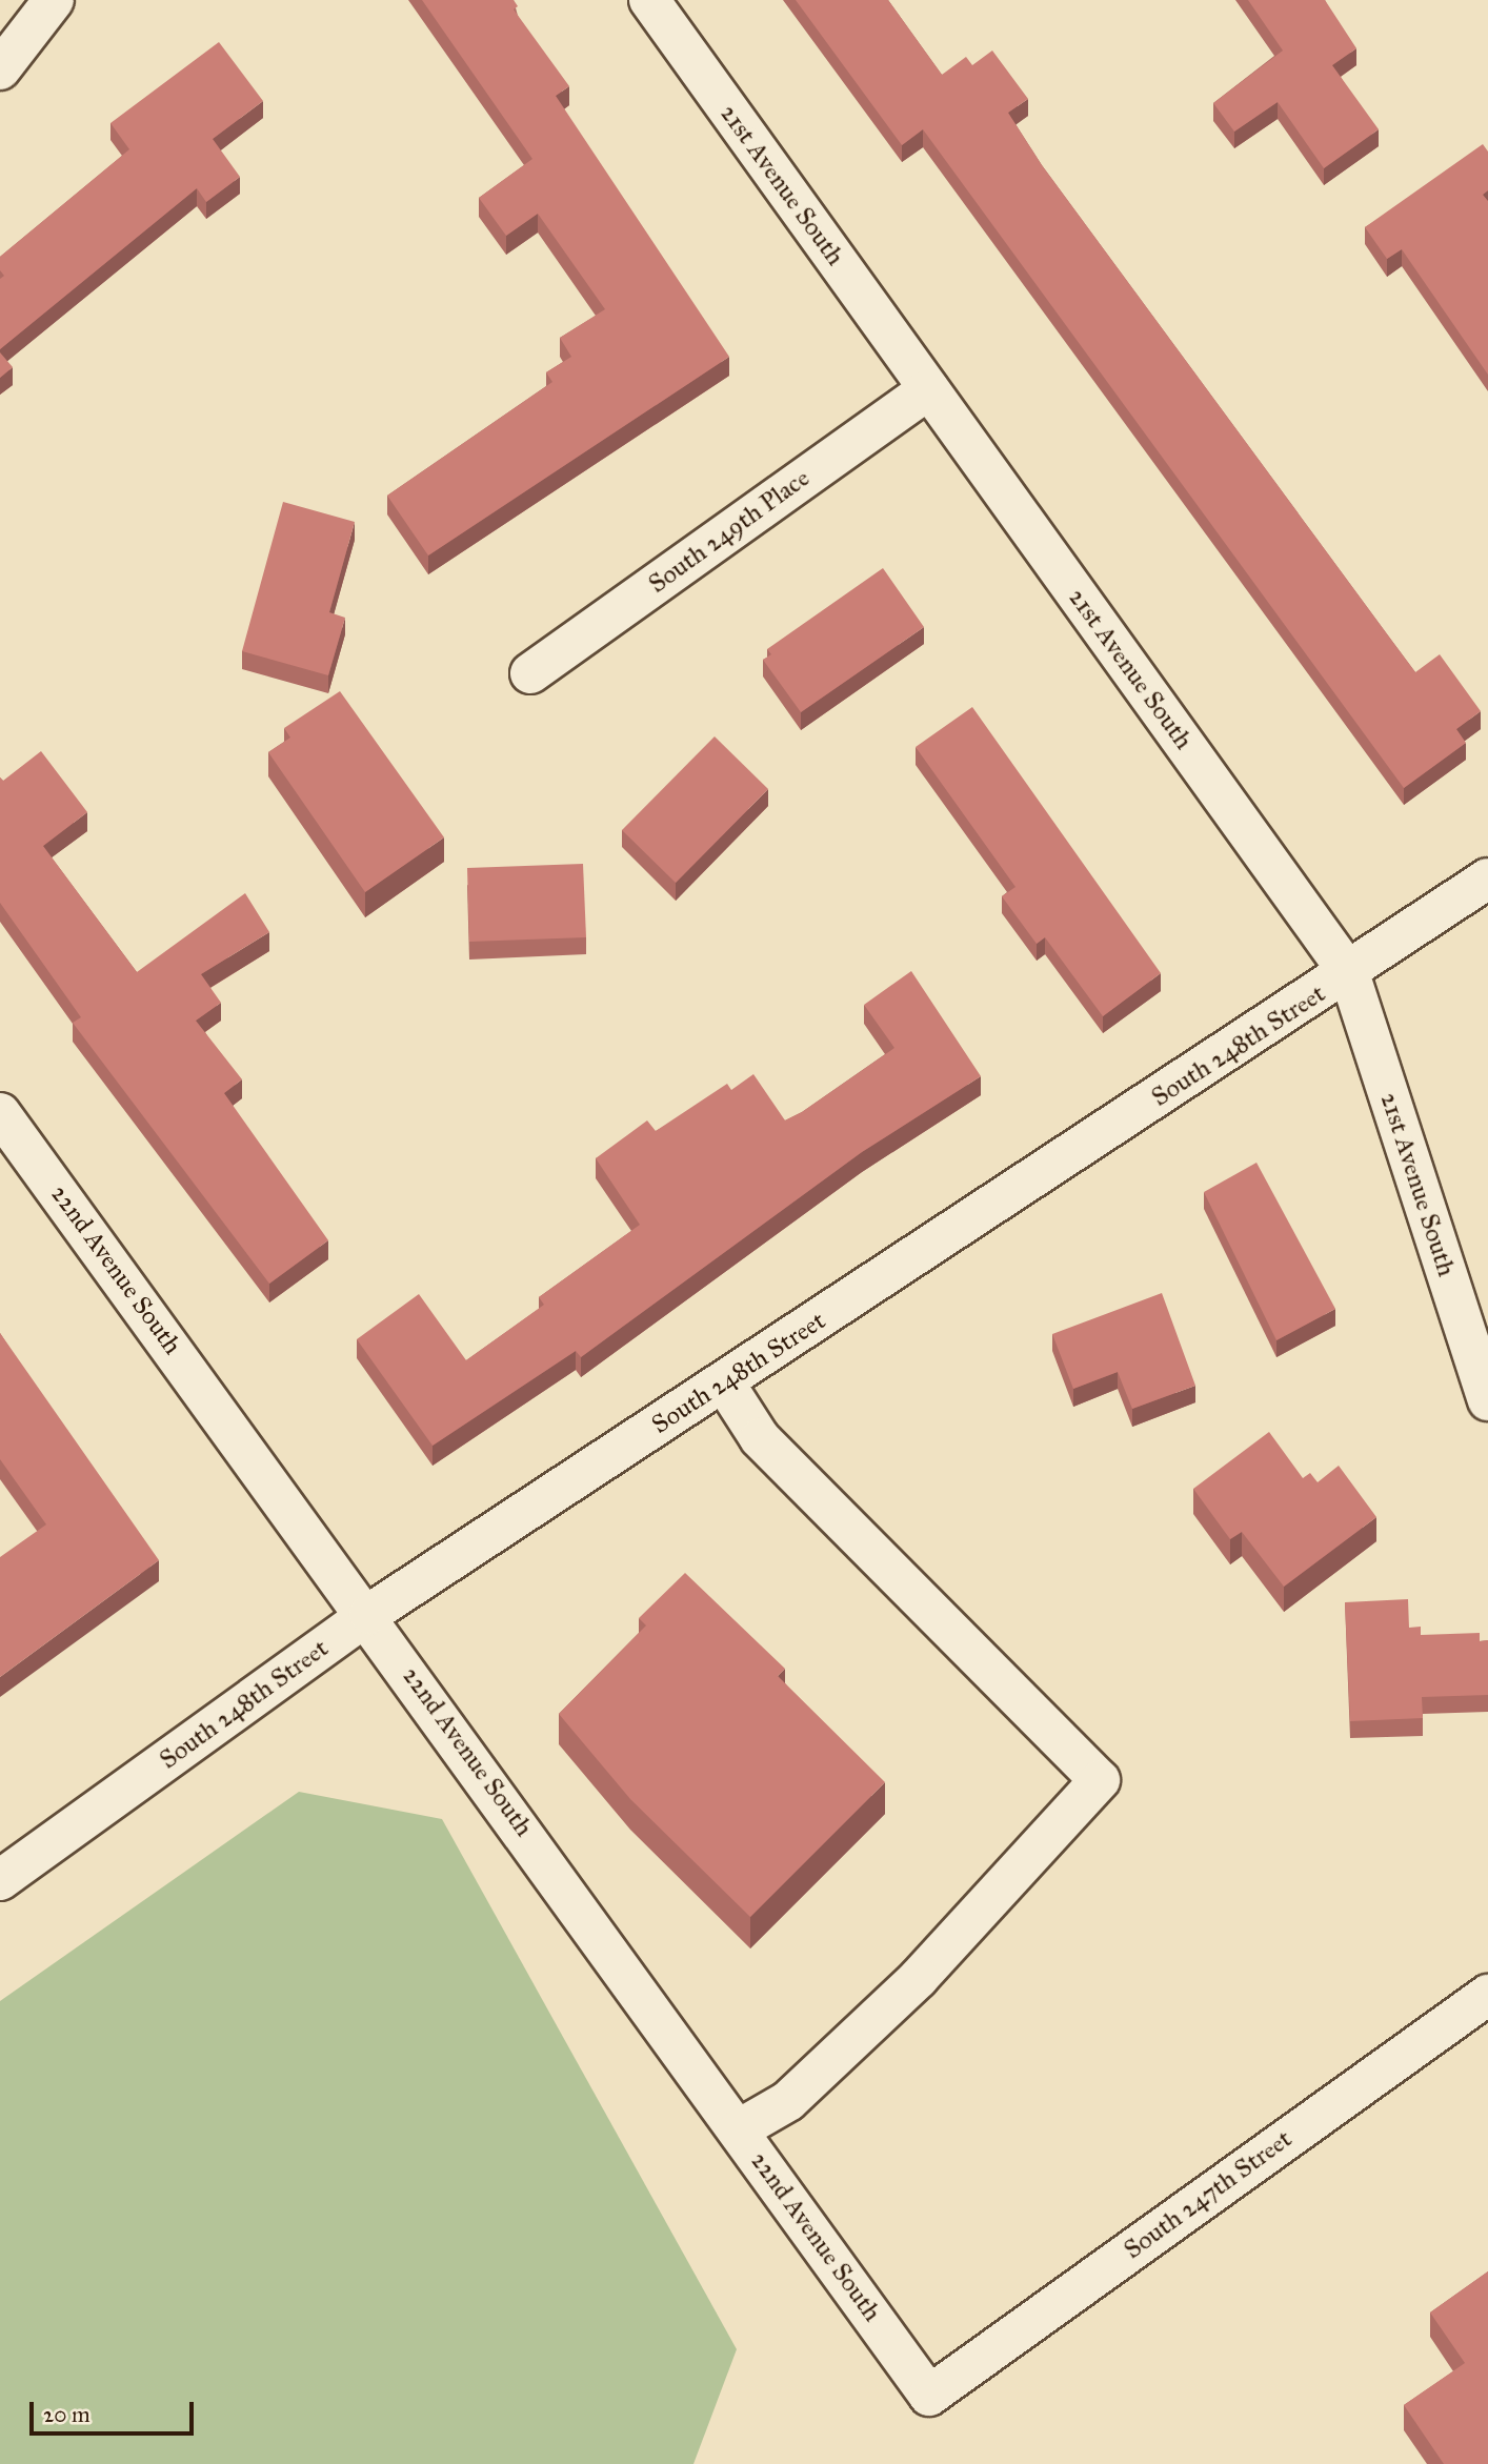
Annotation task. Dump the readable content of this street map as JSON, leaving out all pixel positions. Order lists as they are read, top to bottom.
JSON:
{
  "streets": {
    "street": [
      "21st Avenue South",
      "South 249th Place",
      "South 248th Street",
      "22nd Avenue South",
      "South 247th Street"
    ]
  },
  "crossings": [
    ["21st Avenue South", "South 249th Place"],
    ["21st Avenue South", "South 248th Street"],
    ["South 248th Street", "22nd Avenue South"],
    ["22nd Avenue South", "South 247th Street"]
  ],
  "scale_bar": "20 m"
}
